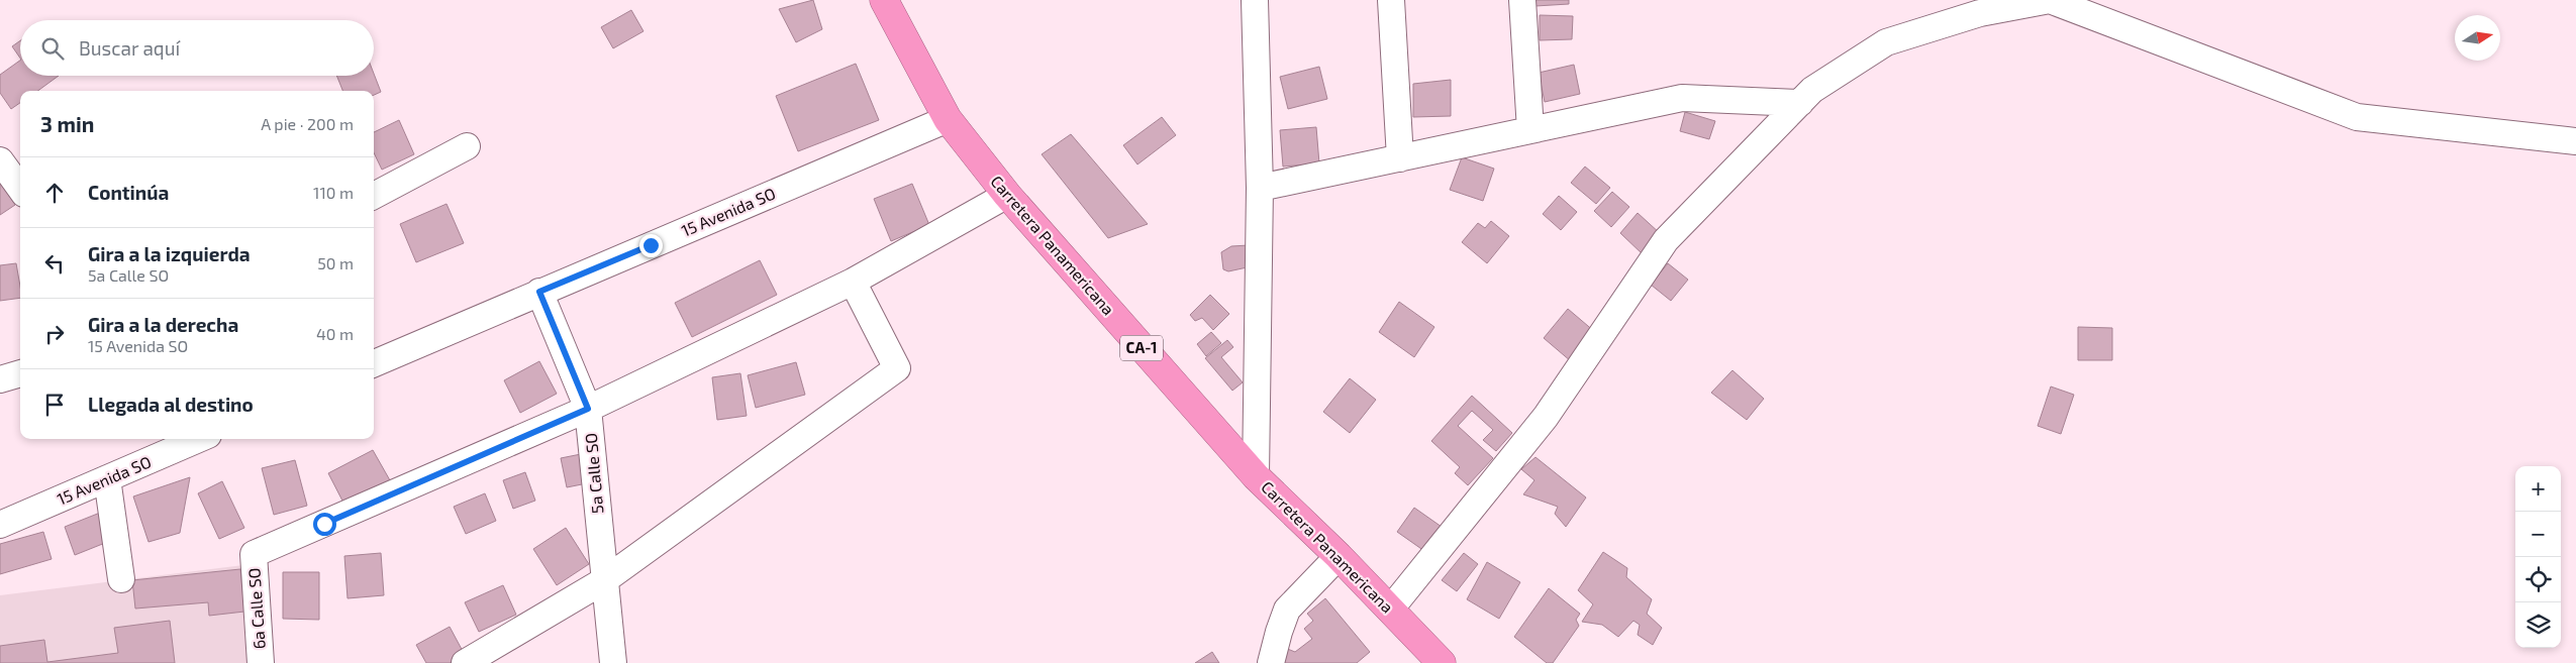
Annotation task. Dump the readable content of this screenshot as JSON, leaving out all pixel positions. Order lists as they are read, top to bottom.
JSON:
{
  "streets": {
    "highway": ["Carretera Panamericana", "CA-1"],
    "street": ["15 Avenida SO", "5a Calle SO", "6a Calle SO"]
  },
  "crossings": [
    ["15 Avenida SO", "Carretera Panamericana"],
    ["15 Avenida SO", "5a Calle SO"],
    ["5a Calle SO", "6a Calle SO"]
  ],
  "north": "right",
  "page": {
    "search": "Buscar aquí",
    "heading": ["3 min", "A pie · 200 m"],
    "list": [
      ["Continúa", "110 m"],
      ["Gira a la izquierda", "5a Calle SO", "50 m"],
      ["Gira a la derecha", "15 Avenida SO", "40 m"],
      "Llegada al destino"
    ],
    "map_buttons": ["+", "−"]
  }
}
